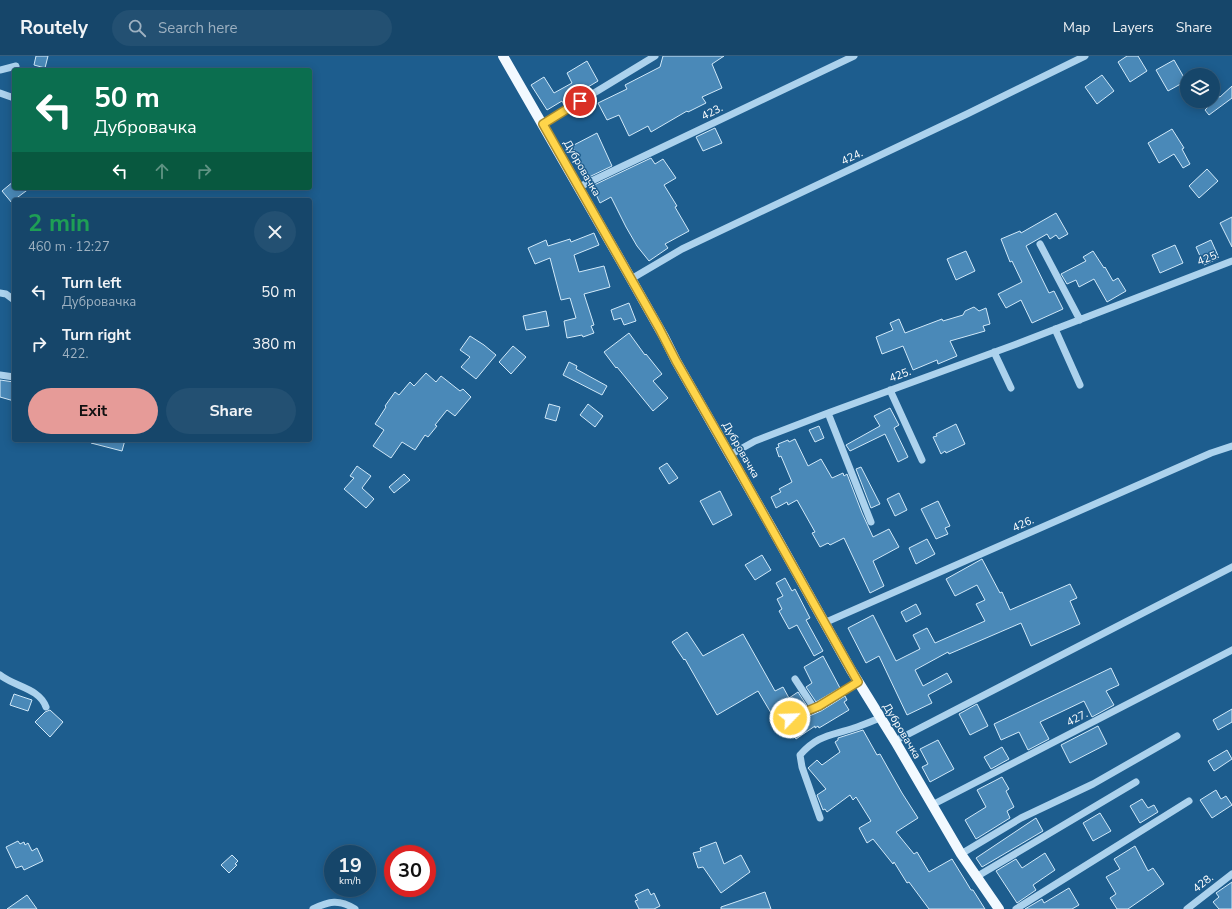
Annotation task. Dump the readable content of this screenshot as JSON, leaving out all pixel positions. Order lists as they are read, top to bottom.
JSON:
{
  "streets": {
    "main road": ["Дубровачка"],
    "street": [
      "423.",
      "424.",
      "425.",
      "426.",
      "427.",
      "428."
    ]
  },
  "crossings": [
    ["423.", "Дубровачка"],
    ["424.", "Дубровачка"],
    ["Дубровачка", "425."],
    ["Дубровачка", "426."],
    ["Дубровачка", "427."]
  ],
  "page": {
    "header": "Routely",
    "search": "Search here",
    "nav": ["Map", "Layers", "Share"],
    "turn": ["50 m", "Дубровачка"],
    "heading": ["2 min", "460 m · 12:27"],
    "list": [
      {
        "name": "Turn left",
        "note": "Дубровачка",
        "value": "50 m"
      },
      {
        "name": "Turn right",
        "note": "422.",
        "value": "380 m"
      }
    ],
    "buttons": ["Exit", "Share"],
    "speed": "19 km/h",
    "limit": "30"
  }
}
